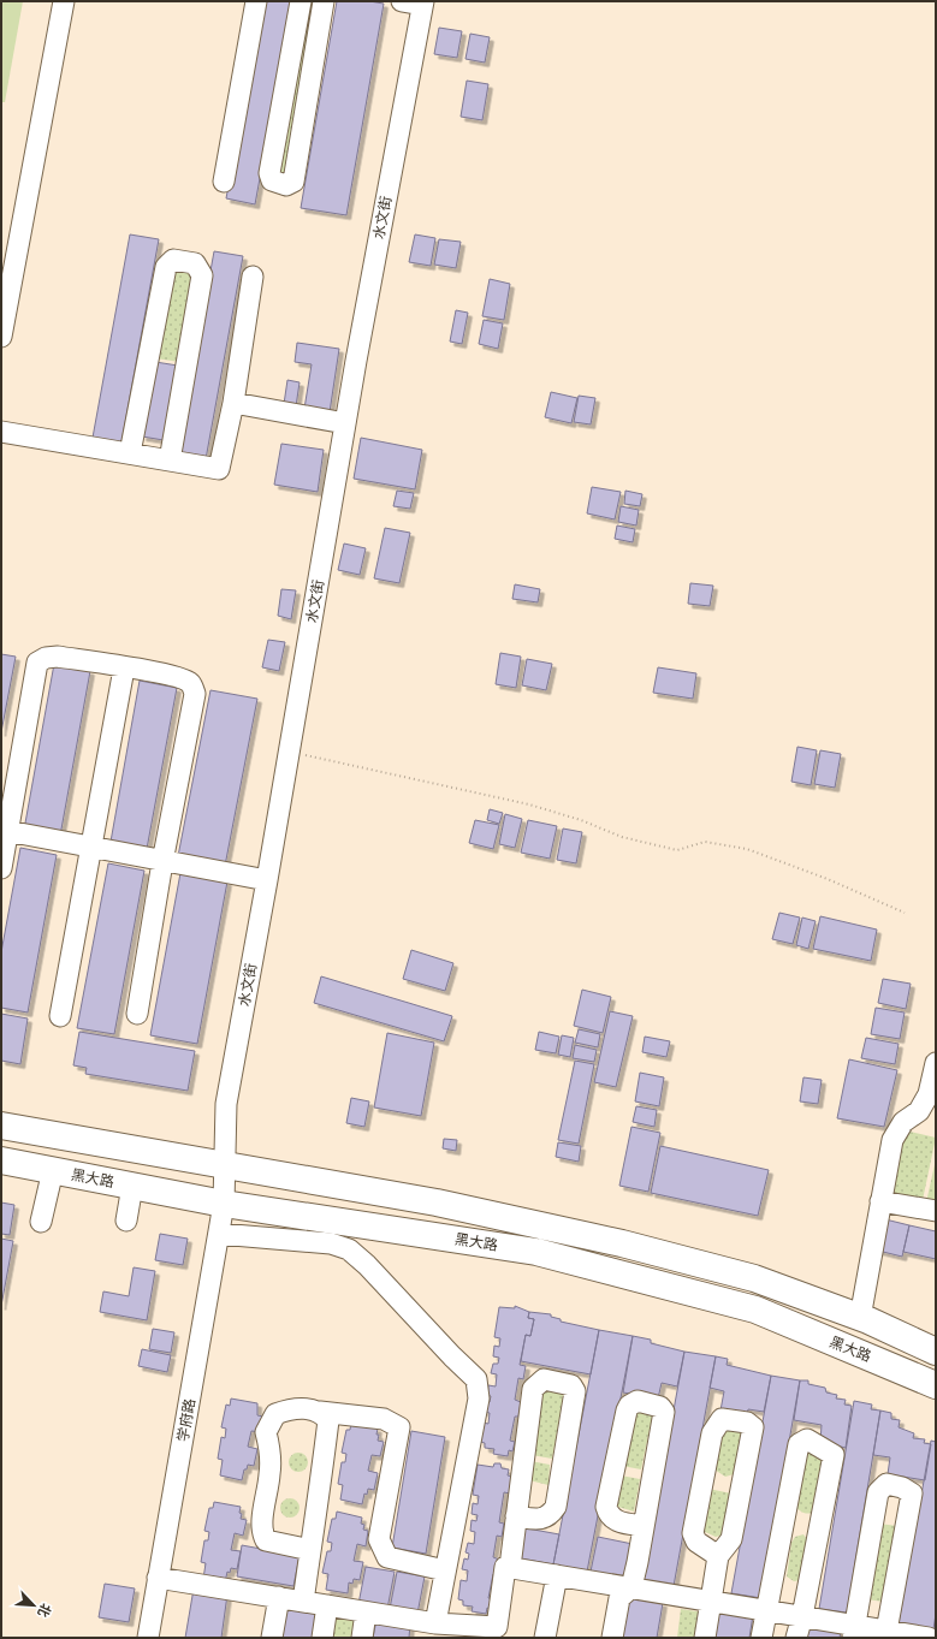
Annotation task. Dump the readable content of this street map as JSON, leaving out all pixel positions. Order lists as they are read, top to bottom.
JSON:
{
  "streets": {
    "highway": ["黑大路"],
    "street": ["水文街", "学府路"]
  },
  "crossings": [
    ["水文街", "黑大路"],
    ["水文街", "学府路"],
    ["黑大路", "学府路"]
  ],
  "north": "bottom right"
}
